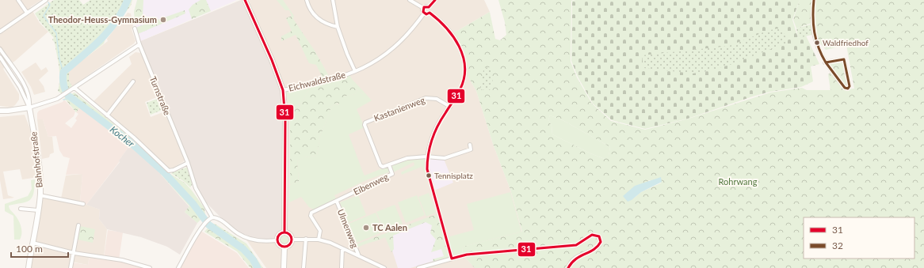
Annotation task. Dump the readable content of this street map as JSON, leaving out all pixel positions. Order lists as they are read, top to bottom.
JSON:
{
  "streets": {
    "main road": ["Bahnhofstraße"],
    "street": [
      "Eichwaldstraße",
      "Turnstraße",
      "Kastanienweg",
      "Eibenweg",
      "Ulmenweg"
    ]
  },
  "crossings": [
    ["Kastanienweg", "Eibenweg"],
    ["Eibenweg", "Ulmenweg"]
  ],
  "water": ["Kocher"],
  "parks": ["Rohrwang"],
  "places": [
    "Theodor-Heuss-Gymnasium",
    "Waldfriedhof",
    "Tennisplatz",
    "TC Aalen"
  ],
  "lines": ["transit line 31", "transit line 32"],
  "legend": ["31", "32"],
  "scale_bar": "100 m"
}
